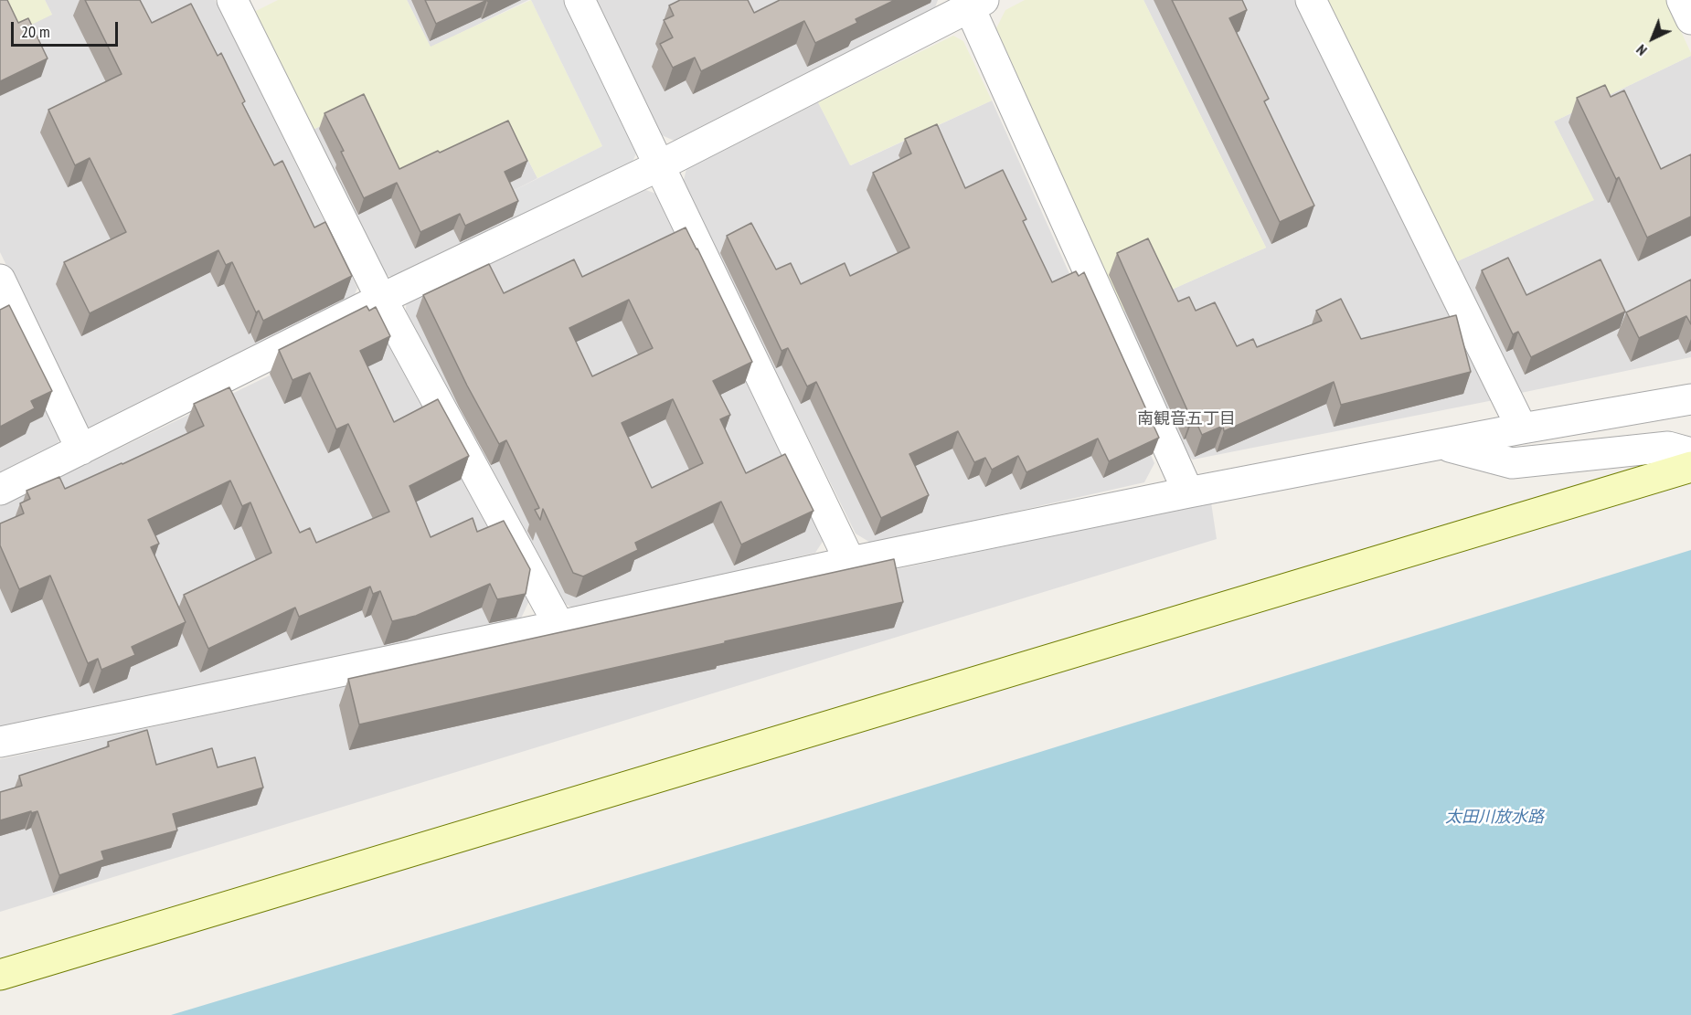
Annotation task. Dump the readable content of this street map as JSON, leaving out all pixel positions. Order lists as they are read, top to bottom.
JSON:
{
  "districts": ["南観音五丁目"],
  "water": ["太田川放水路"],
  "scale_bar": "20 m",
  "north": "bottom left"
}
